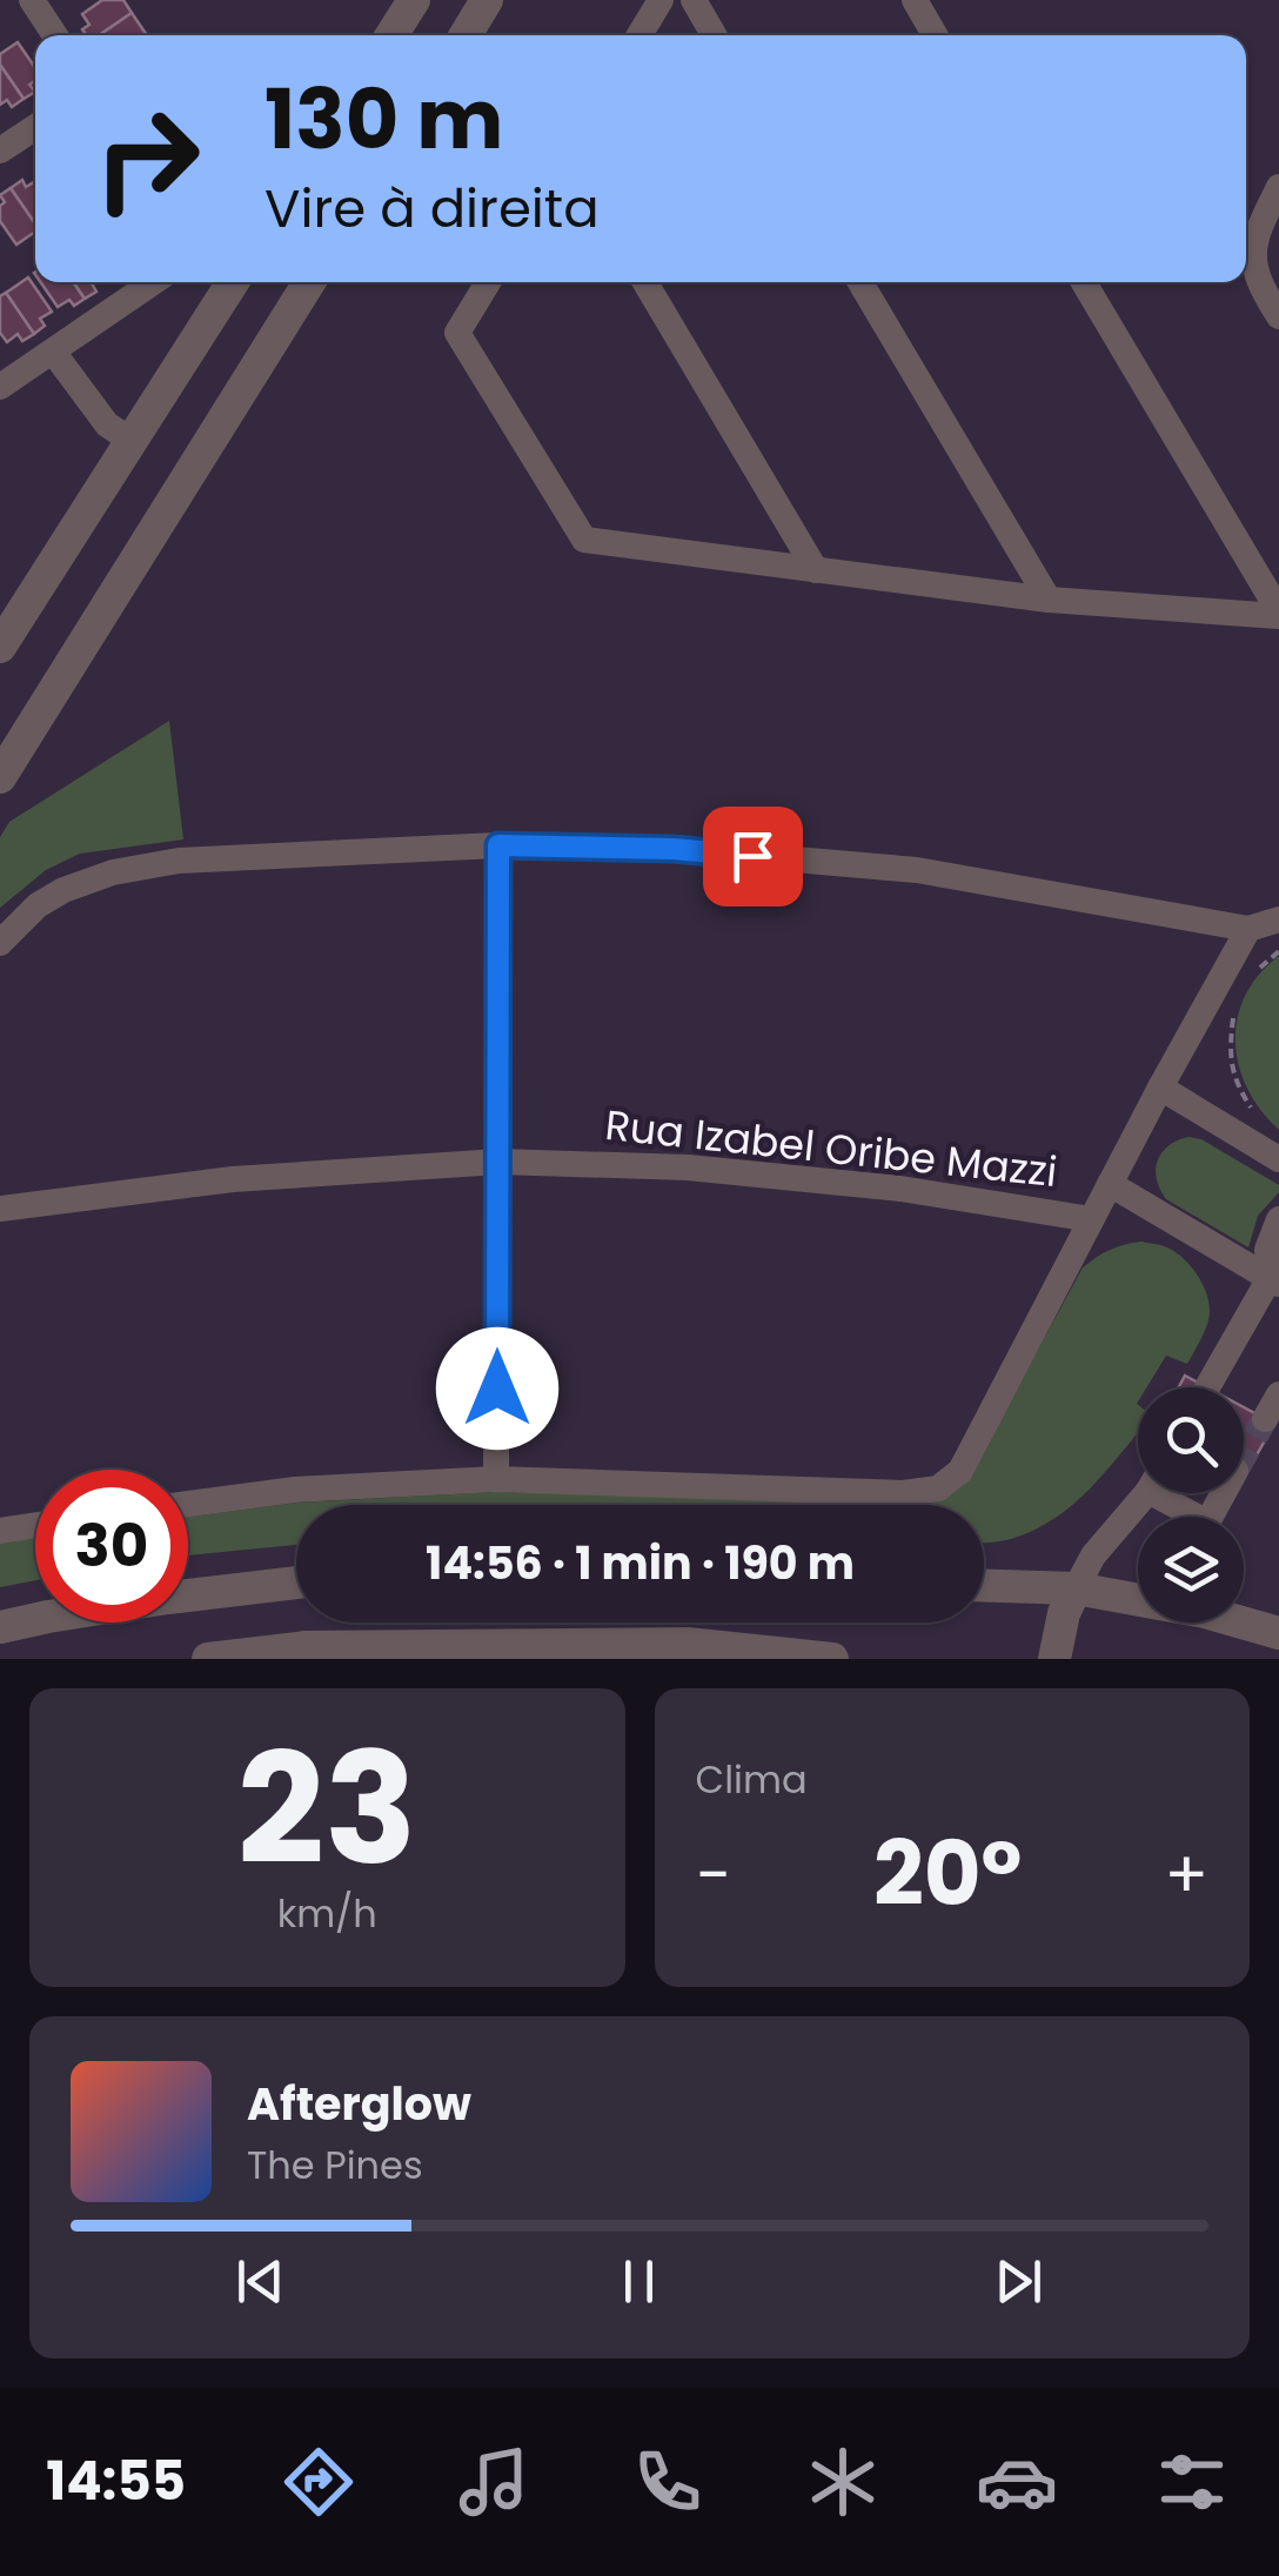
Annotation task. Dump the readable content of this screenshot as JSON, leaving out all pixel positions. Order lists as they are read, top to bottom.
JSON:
{
  "streets": {
    "street": ["Rua Izabel Oribe Mazzi"]
  },
  "page": {
    "turn": ["130 m", "Vire à direita"],
    "limit": "30",
    "trip": "14:56 · 1 min · 190 m",
    "tile": [
      ["23", "km/h"],
      "Clima"
    ],
    "heat": ["−", "20°", "+"],
    "song": ["Afterglow", "The Pines"],
    "tabs": "14:55"
  }
}
